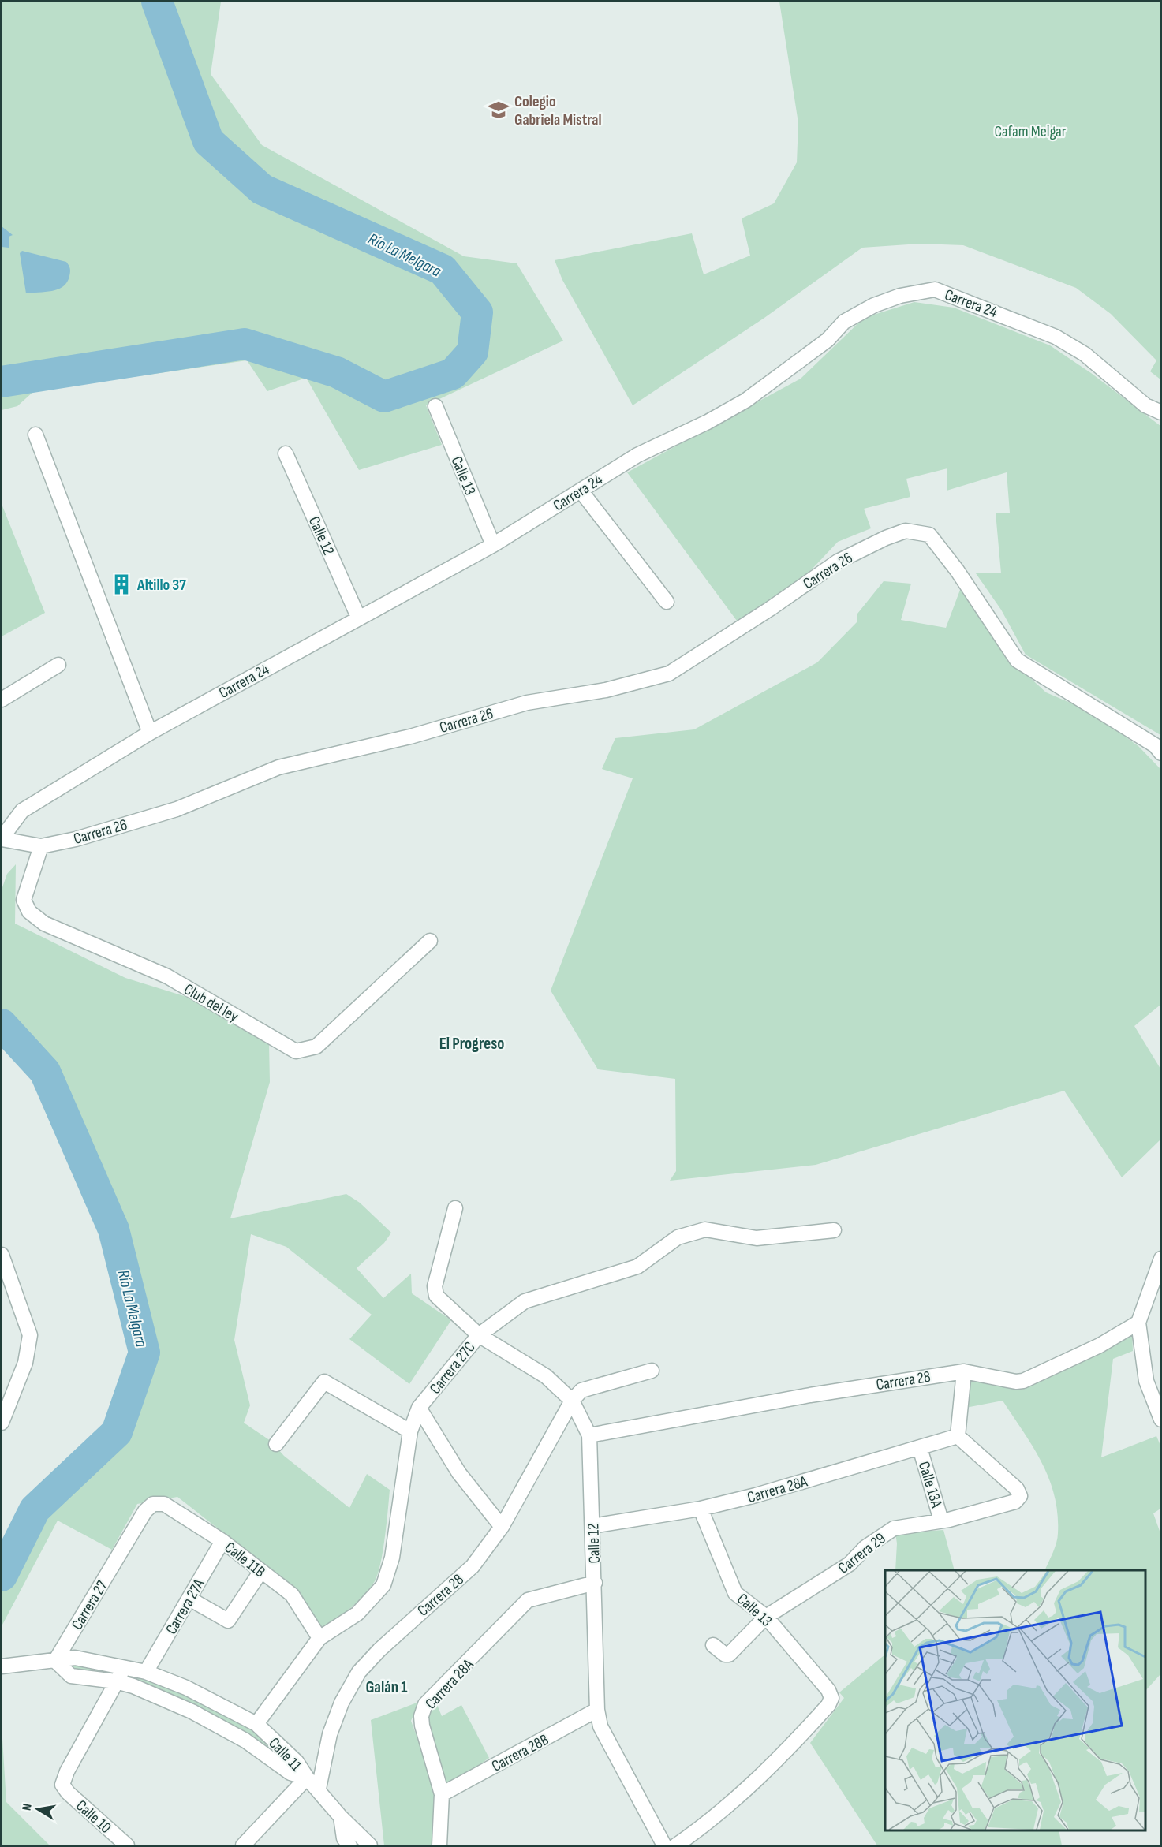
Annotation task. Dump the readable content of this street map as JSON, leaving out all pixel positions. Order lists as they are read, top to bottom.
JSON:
{
  "streets": {
    "street": [
      "Carrera 24",
      "Calle 13",
      "Calle 12",
      "Carrera 26",
      "Club del ley",
      "Carrera 27C",
      "Carrera 28",
      "Calle 13A",
      "Carrera 28A",
      "Carrera 29",
      "Calle 11B",
      "Carrera 27",
      "Carrera 27A",
      "Carrera 28B",
      "Calle 11",
      "Calle 10"
    ]
  },
  "crossings": [
    ["Carrera 24", "Calle 13"],
    ["Carrera 24", "Calle 12"],
    ["Carrera 24", "Carrera 26"],
    ["Calle 13", "Carrera 28A"],
    ["Calle 13", "Carrera 29"],
    ["Calle 12", "Carrera 27C"],
    ["Calle 12", "Carrera 28"],
    ["Calle 12", "Carrera 28A"],
    ["Calle 12", "Carrera 28B"],
    ["Carrera 26", "Club del ley"],
    ["Carrera 27C", "Calle 11B"],
    ["Carrera 27C", "Calle 11"],
    ["Calle 13A", "Carrera 28A"],
    ["Calle 13A", "Carrera 29"],
    ["Carrera 28A", "Carrera 29"],
    ["Carrera 28A", "Carrera 28B"],
    ["Calle 11B", "Carrera 27"],
    ["Calle 11B", "Carrera 27A"],
    ["Carrera 27", "Calle 11"],
    ["Carrera 27A", "Calle 11"],
    ["Calle 11", "Calle 10"]
  ],
  "districts": ["El Progreso", "Galán 1"],
  "water": ["Río La Melgara"],
  "parks": ["Cafam Melgar"],
  "places": {
    "school or university": ["Colegio Gabriela Mistral"],
    "building": ["Altillo 37"]
  },
  "north": "left"
}
